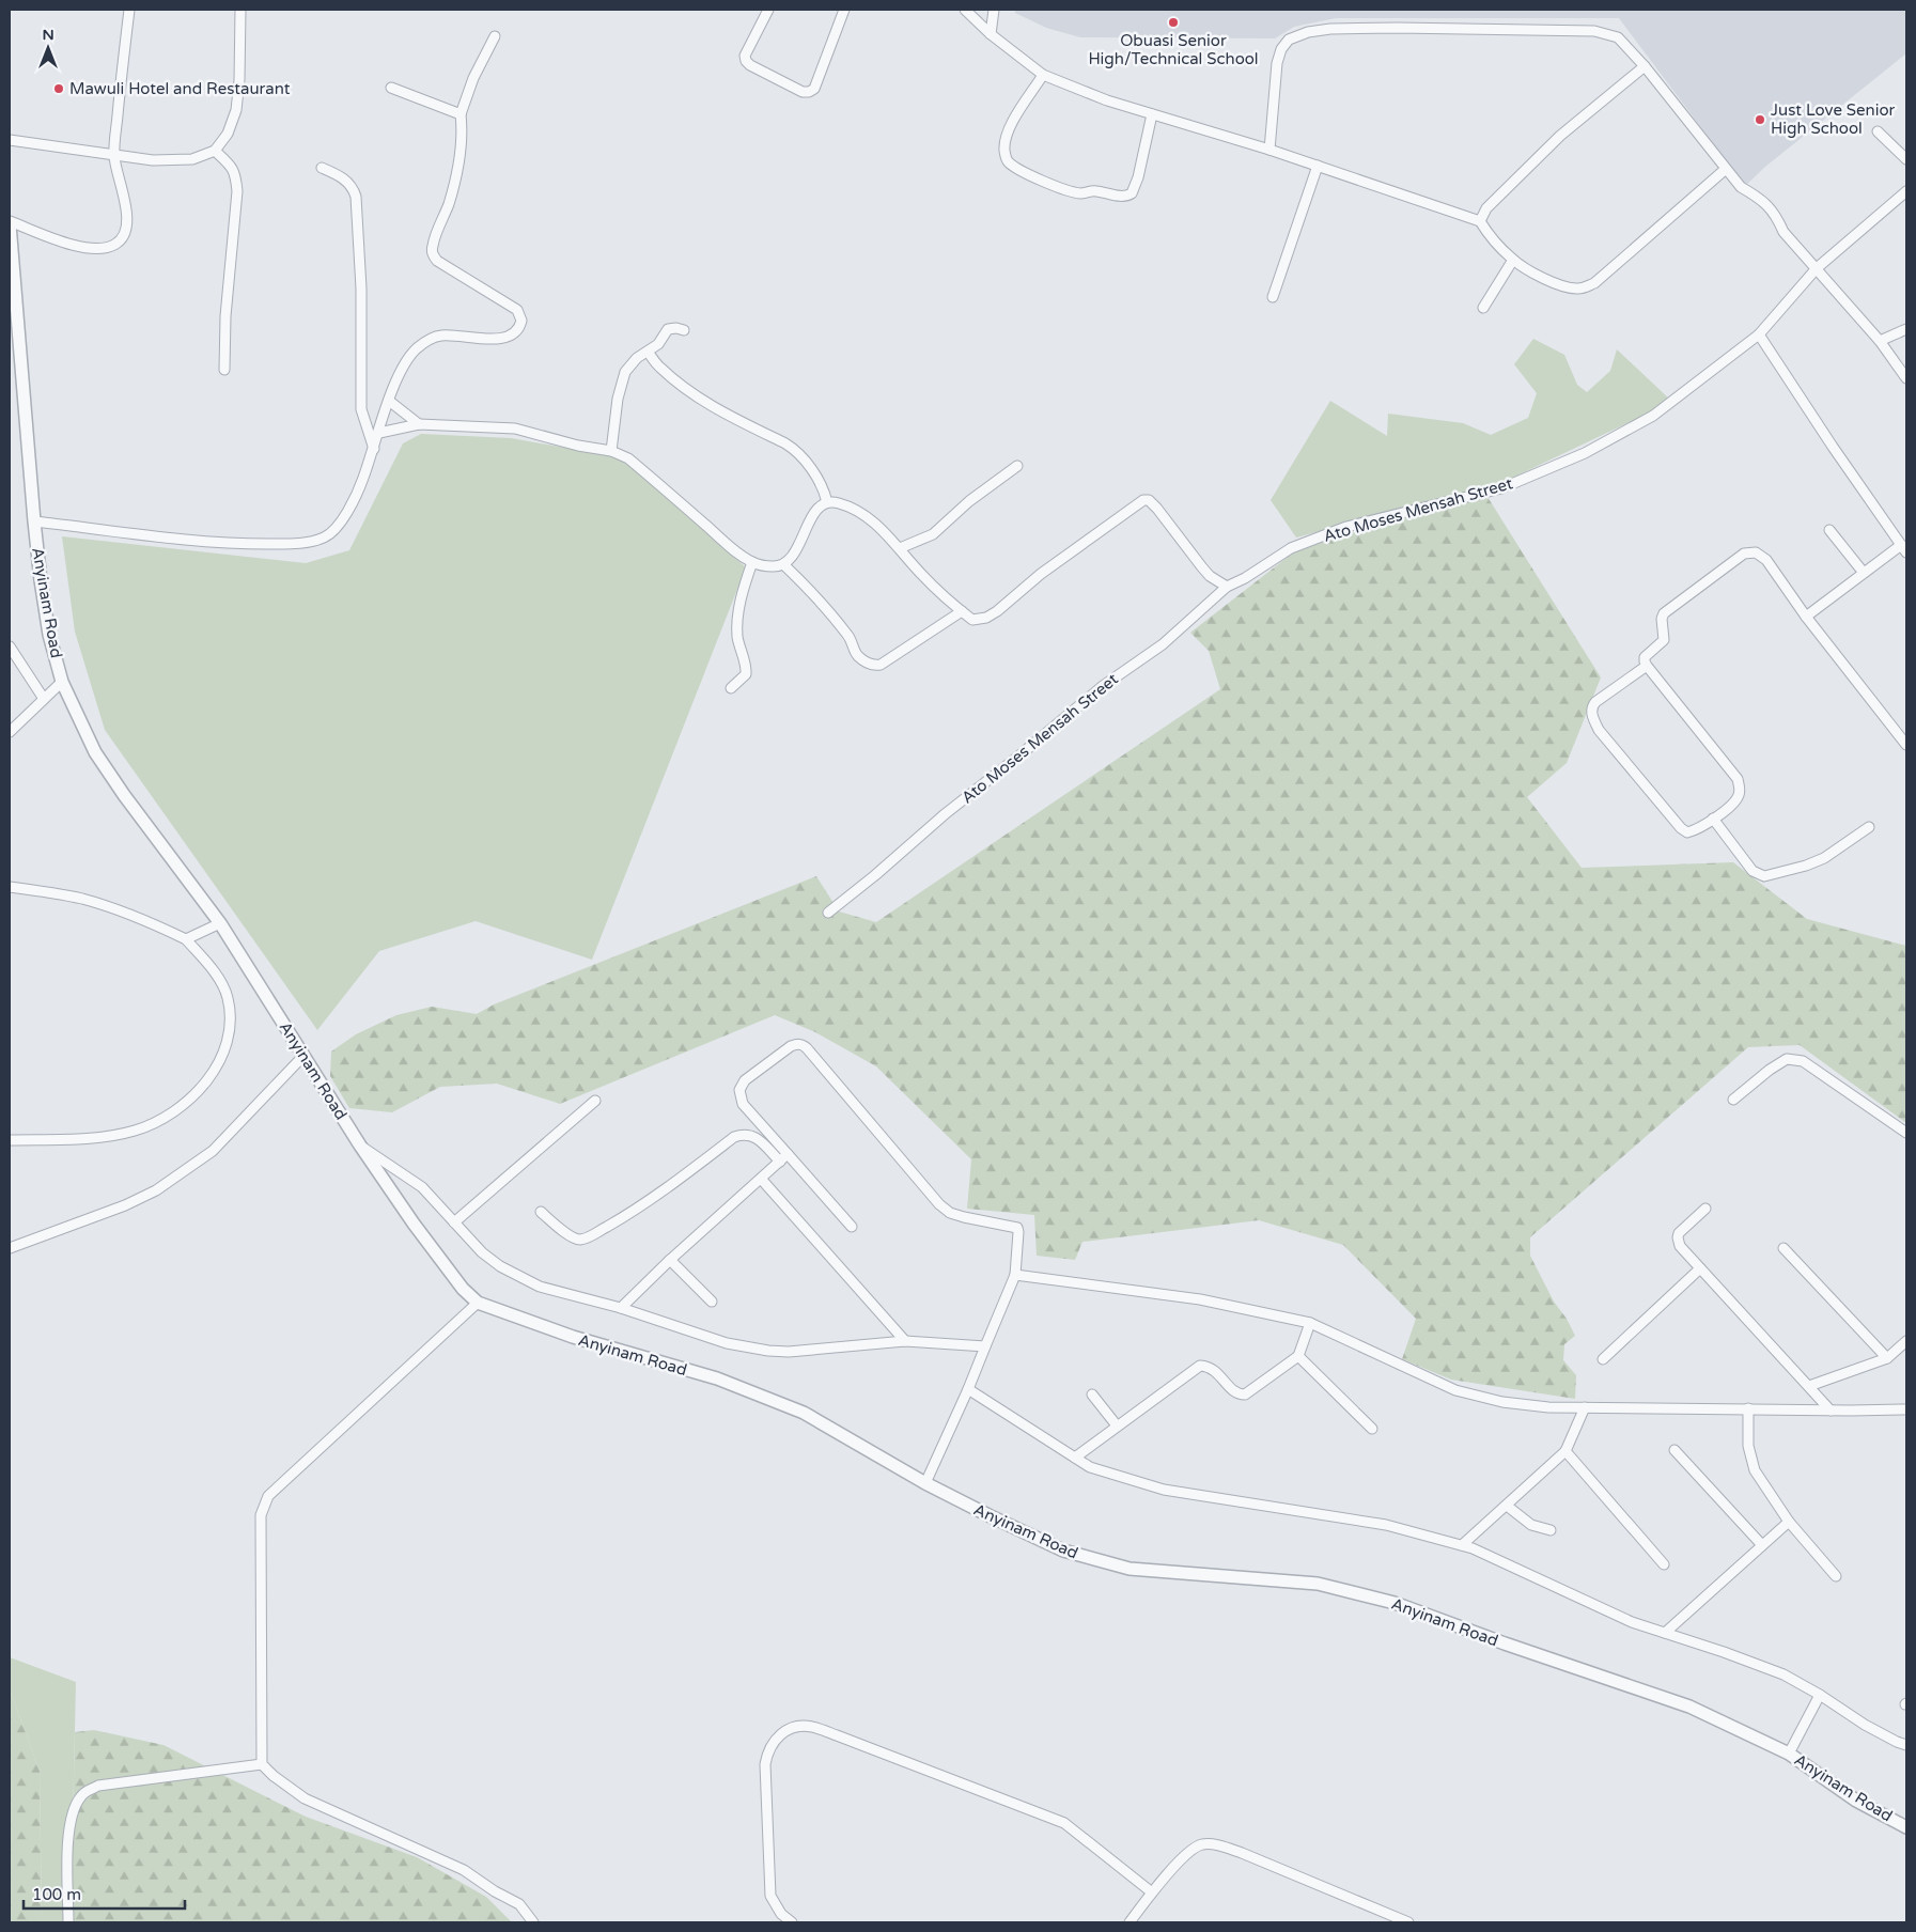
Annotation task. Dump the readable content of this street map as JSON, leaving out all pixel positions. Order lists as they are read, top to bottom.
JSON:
{
  "streets": {
    "street": ["Ato Moses Mensah Street", "Anyinam Road"]
  },
  "places": ["Obuasi Senior High/Technical School", "Mawuli Hotel and Restaurant", "Just Love Senior High School"],
  "scale_bar": "100 m",
  "north": "top"
}
